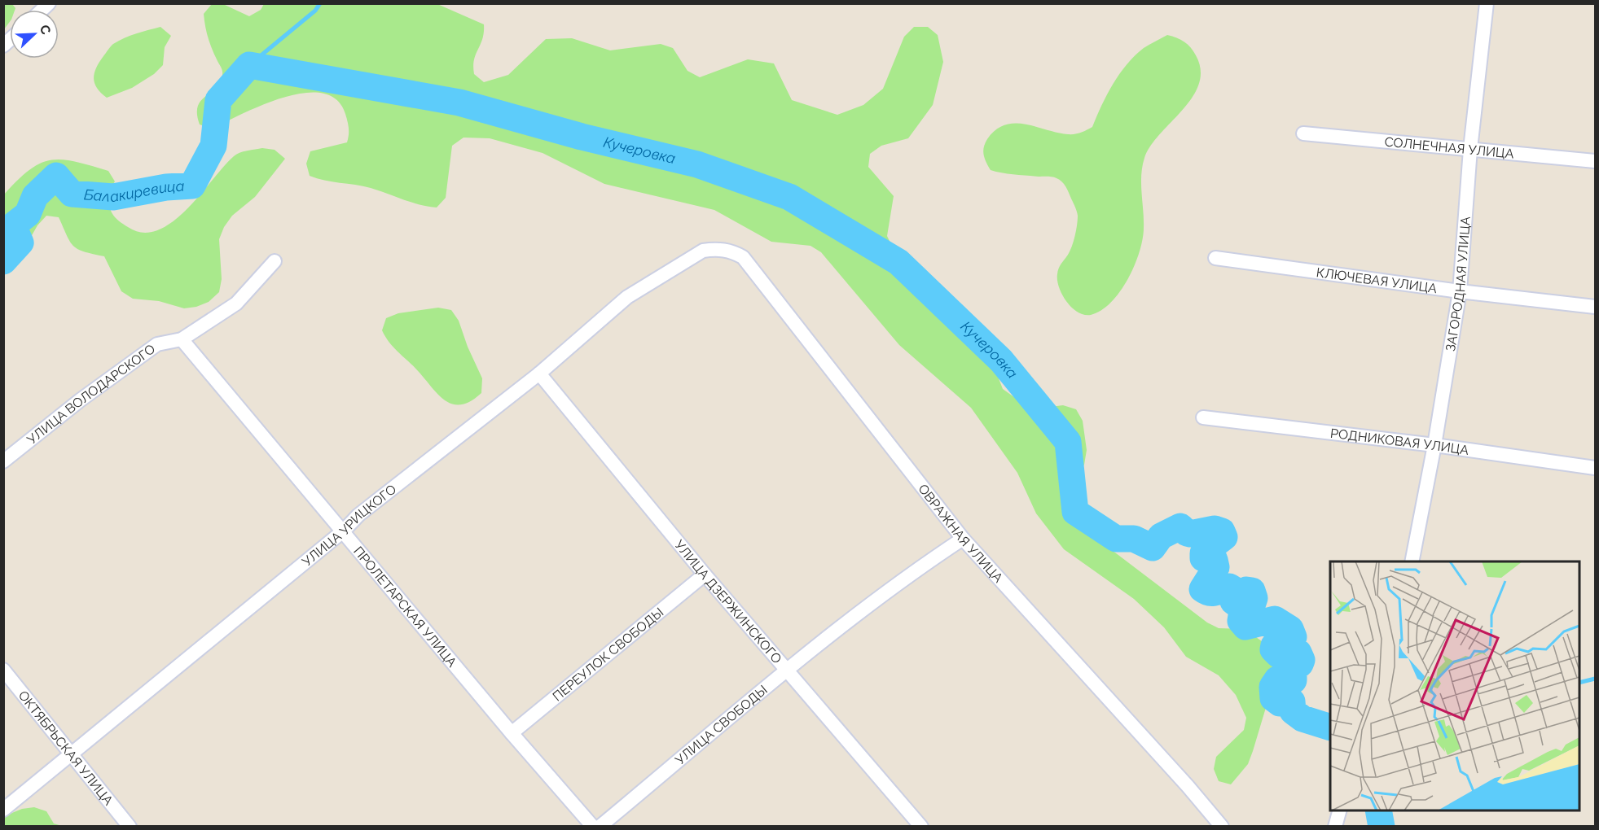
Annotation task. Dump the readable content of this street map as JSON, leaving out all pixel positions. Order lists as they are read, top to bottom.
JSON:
{
  "streets": {
    "street": [
      "СОЛНЕЧНАЯ УЛИЦА",
      "КЛЮЧЕВАЯ УЛИЦА",
      "ЗАГОРОДНАЯ УЛИЦА",
      "УЛИЦА ВОЛОДАРСКОГО",
      "РОДНИКОВАЯ УЛИЦА",
      "УЛИЦА УРИЦКОГО",
      "ОВРАЖНАЯ УЛИЦА",
      "УЛИЦА ДЗЕРЖИНСКОГО",
      "ПРОЛЕТАРСКАЯ УЛИЦА",
      "ПЕРЕУЛОК СВОБОДЫ",
      "УЛИЦА СВОБОДЫ",
      "ОКТЯБРЬСКАЯ УЛИЦА"
    ]
  },
  "crossings": [
    ["СОЛНЕЧНАЯ УЛИЦА", "ЗАГОРОДНАЯ УЛИЦА"],
    ["КЛЮЧЕВАЯ УЛИЦА", "ЗАГОРОДНАЯ УЛИЦА"],
    ["ЗАГОРОДНАЯ УЛИЦА", "РОДНИКОВАЯ УЛИЦА"],
    ["УЛИЦА ВОЛОДАРСКОГО", "ПРОЛЕТАРСКАЯ УЛИЦА"],
    ["УЛИЦА УРИЦКОГО", "ОВРАЖНАЯ УЛИЦА"],
    ["УЛИЦА УРИЦКОГО", "УЛИЦА ДЗЕРЖИНСКОГО"],
    ["УЛИЦА УРИЦКОГО", "ПРОЛЕТАРСКАЯ УЛИЦА"],
    ["УЛИЦА УРИЦКОГО", "ОКТЯБРЬСКАЯ УЛИЦА"],
    ["ОВРАЖНАЯ УЛИЦА", "УЛИЦА СВОБОДЫ"],
    ["УЛИЦА ДЗЕРЖИНСКОГО", "ПЕРЕУЛОК СВОБОДЫ"],
    ["УЛИЦА ДЗЕРЖИНСКОГО", "УЛИЦА СВОБОДЫ"],
    ["ПРОЛЕТАРСКАЯ УЛИЦА", "ПЕРЕУЛОК СВОБОДЫ"]
  ],
  "water": ["Кучеровка", "Балакиревица"],
  "north": "top right"
}
